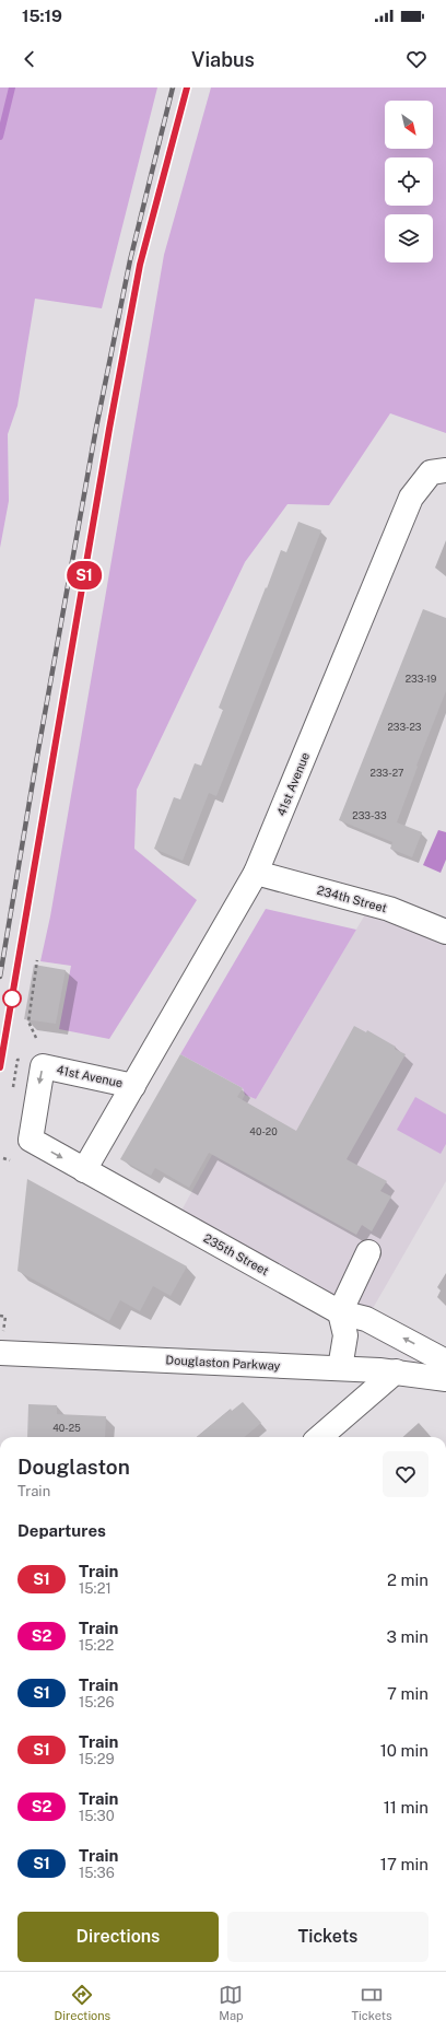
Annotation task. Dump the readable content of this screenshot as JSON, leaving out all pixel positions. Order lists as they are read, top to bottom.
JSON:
{
  "streets": {
    "street": [
      "41st Avenue",
      "234th Street",
      "235th Street",
      "Douglaston Parkway"
    ]
  },
  "crossings": [
    ["41st Avenue", "234th Street"],
    ["41st Avenue", "235th Street"]
  ],
  "house_numbers": [
    "233-19",
    "233-23",
    "233-27",
    "233-33",
    "40-20",
    "40-25"
  ],
  "north": "bottom right",
  "page": {
    "status": "15:19",
    "header": "Viabus",
    "on_map": "S1",
    "heading": [
      ["Douglaston", "Train"],
      "Departures"
    ],
    "list": [
      {
        "mark": "S1",
        "name": "Train",
        "note": "15:21",
        "value": "2 min"
      },
      {
        "mark": "S2",
        "name": "Train",
        "note": "15:22",
        "value": "3 min"
      },
      {
        "mark": "S1",
        "name": "Train",
        "note": "15:26",
        "value": "7 min"
      },
      {
        "mark": "S1",
        "name": "Train",
        "note": "15:29",
        "value": "10 min"
      },
      {
        "mark": "S2",
        "name": "Train",
        "note": "15:30",
        "value": "11 min"
      },
      {
        "mark": "S1",
        "name": "Train",
        "note": "15:36",
        "value": "17 min"
      }
    ],
    "buttons": ["Directions", "Tickets"],
    "tabs": ["Directions", "Map", "Tickets"]
  }
}
